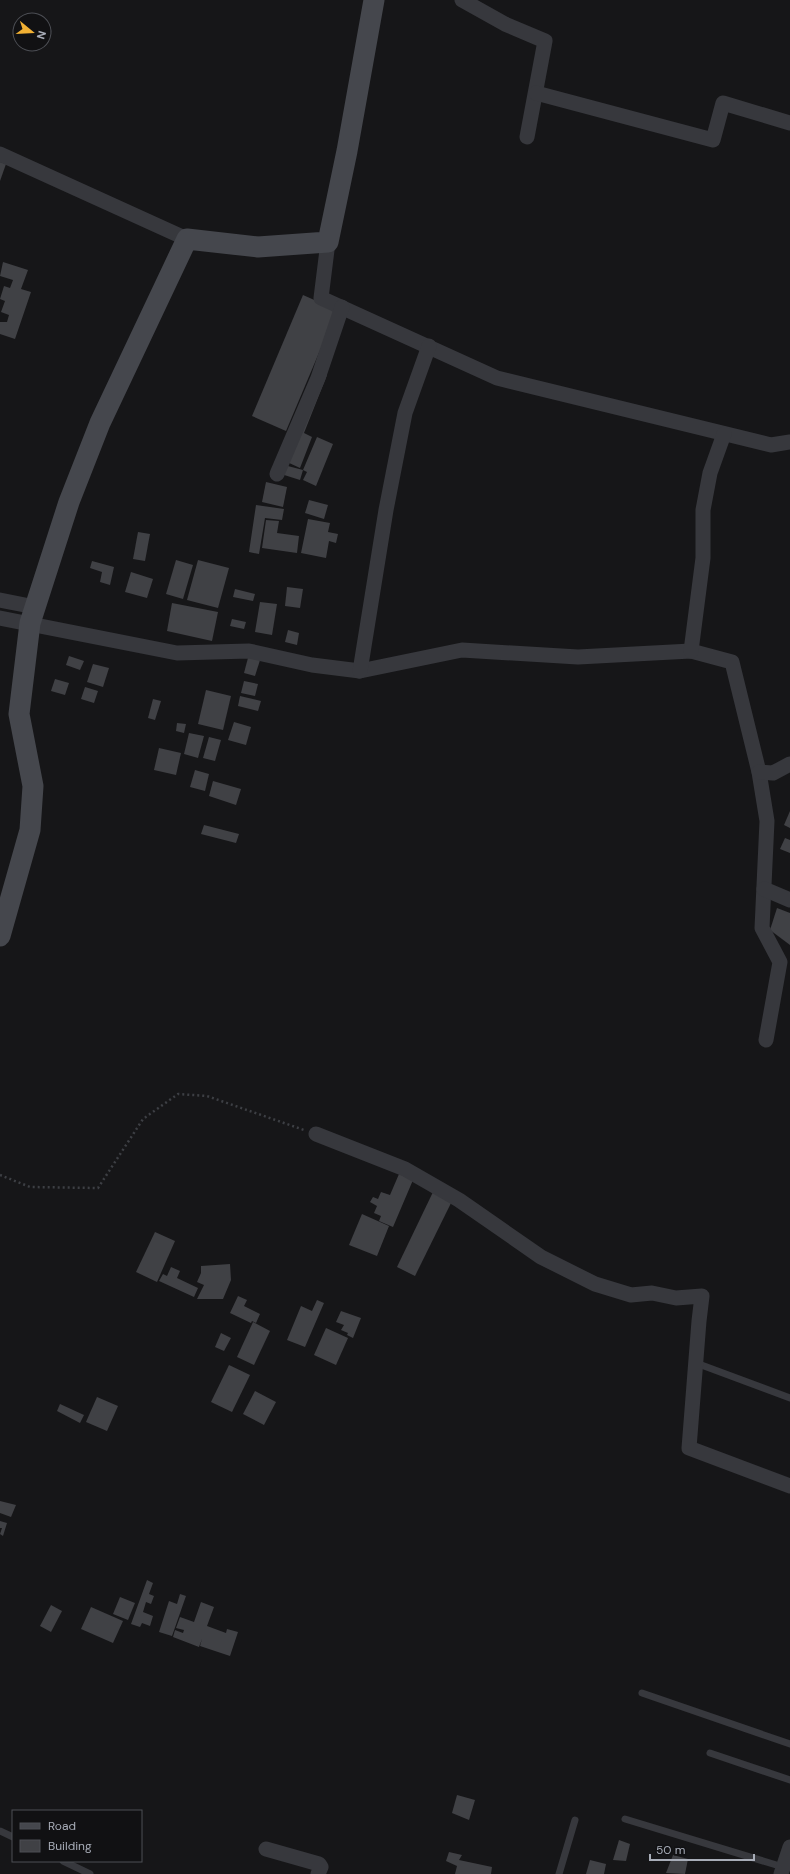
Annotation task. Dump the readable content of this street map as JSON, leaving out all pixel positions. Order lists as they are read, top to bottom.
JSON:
{
  "legend": ["Road", "Building"],
  "scale_bar": "50 m",
  "north": "right"
}
